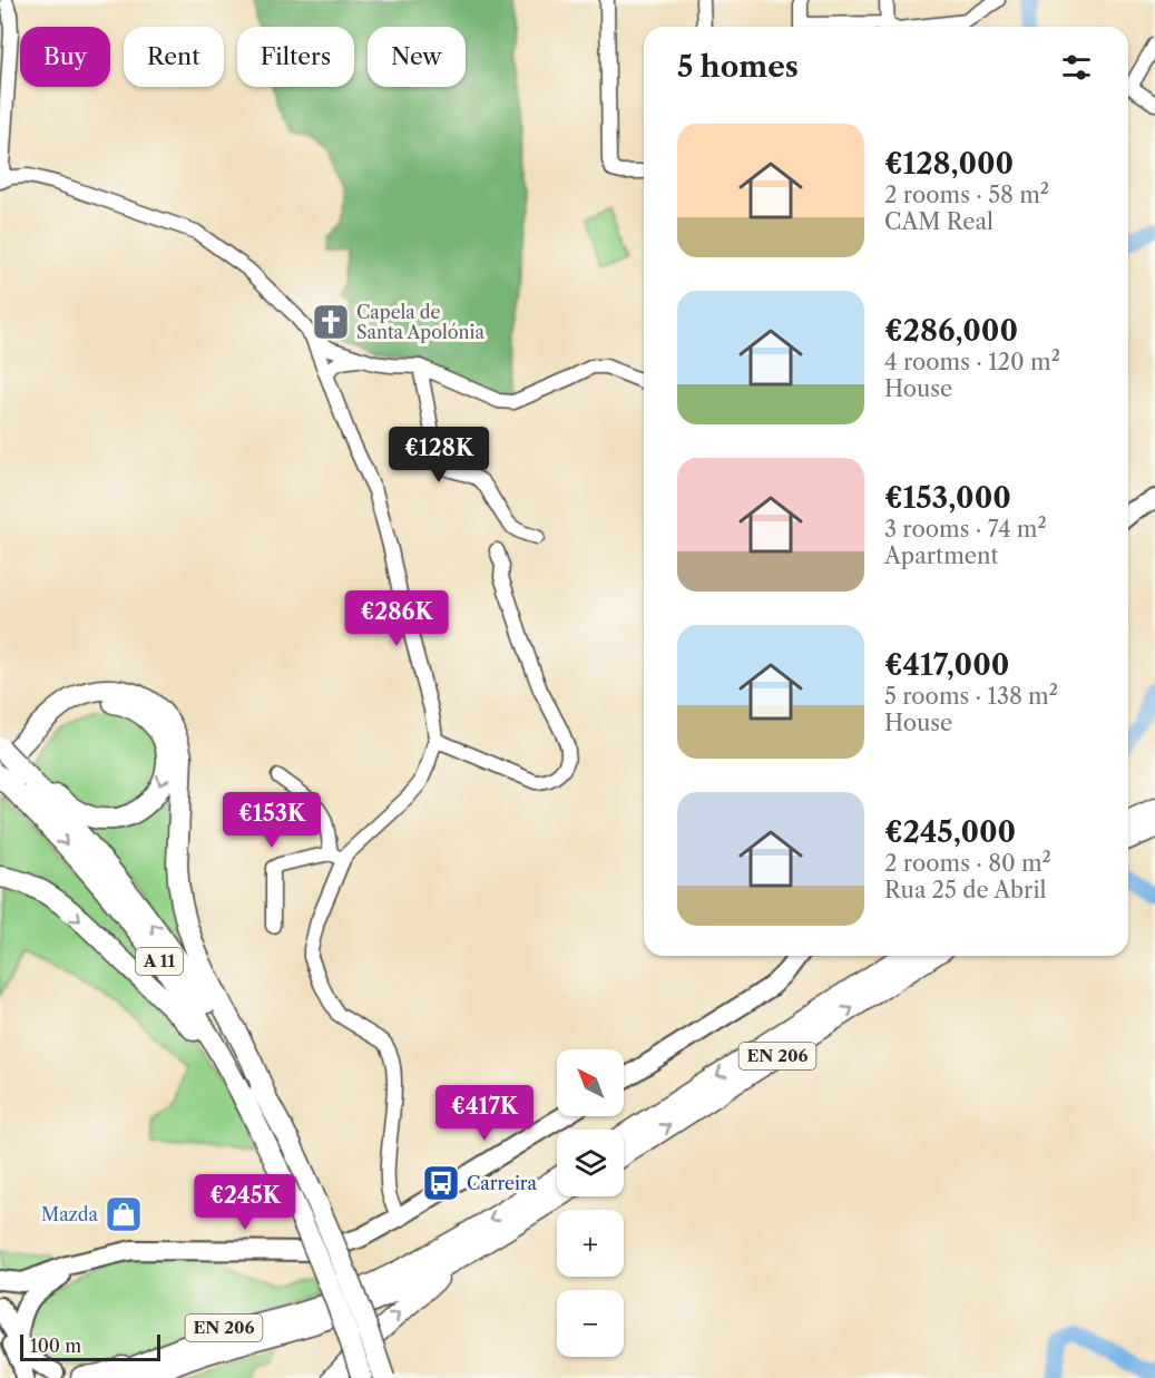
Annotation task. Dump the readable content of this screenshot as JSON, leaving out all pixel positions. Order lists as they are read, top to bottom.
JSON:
{
  "streets": {
    "highway": ["A 11", "EN 206"]
  },
  "places": {
    "church": ["Capela de Santa Apolónia"],
    "bus stop": ["Carreira"],
    "shop": ["Mazda"]
  },
  "scale_bar": "100 m",
  "north": "top left",
  "page": {
    "chip": [
      "Buy",
      "Rent",
      "Filters",
      "New"
    ],
    "heading": "5 homes",
    "list": [
      {
        "name": "€128,000",
        "note": "2 rooms · 58 m² · CAM Real"
      },
      {
        "name": "€286,000",
        "note": "4 rooms · 120 m² · House"
      },
      {
        "name": "€153,000",
        "note": "3 rooms · 74 m² · Apartment"
      },
      {
        "name": "€417,000",
        "note": "5 rooms · 138 m² · House"
      },
      {
        "name": "€245,000",
        "note": "2 rooms · 80 m² · Rua 25 de Abril"
      }
    ],
    "price": [
      "€128K",
      "€286K",
      "€153K",
      "€417K",
      "€245K"
    ],
    "map_buttons": ["+", "−"],
    "scale": "100 m"
  }
}
